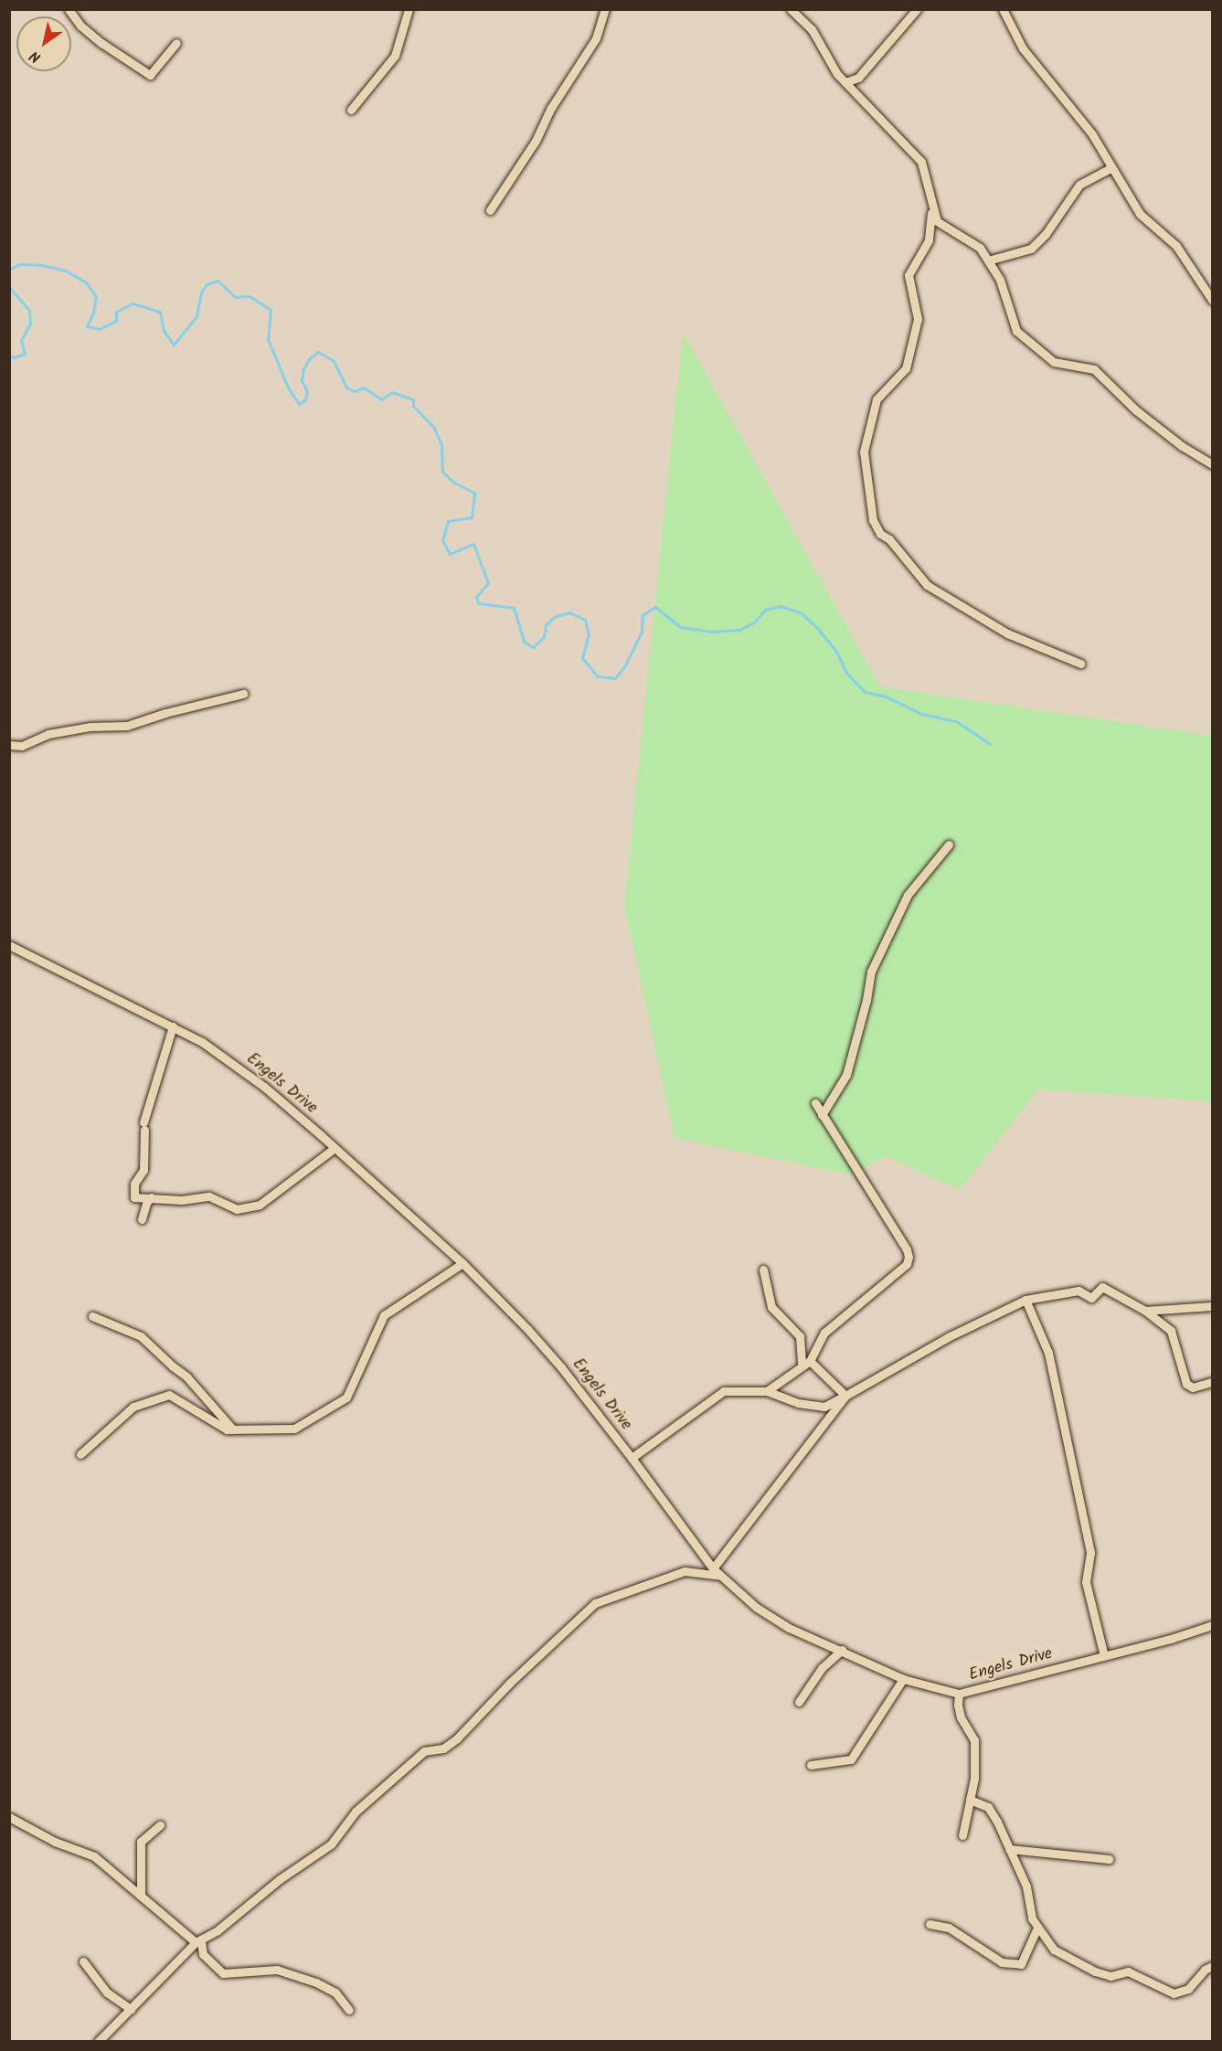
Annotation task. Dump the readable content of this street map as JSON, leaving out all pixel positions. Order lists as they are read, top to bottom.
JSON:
{
  "streets": {
    "street": ["Engels Drive"]
  },
  "north": "bottom left"
}
